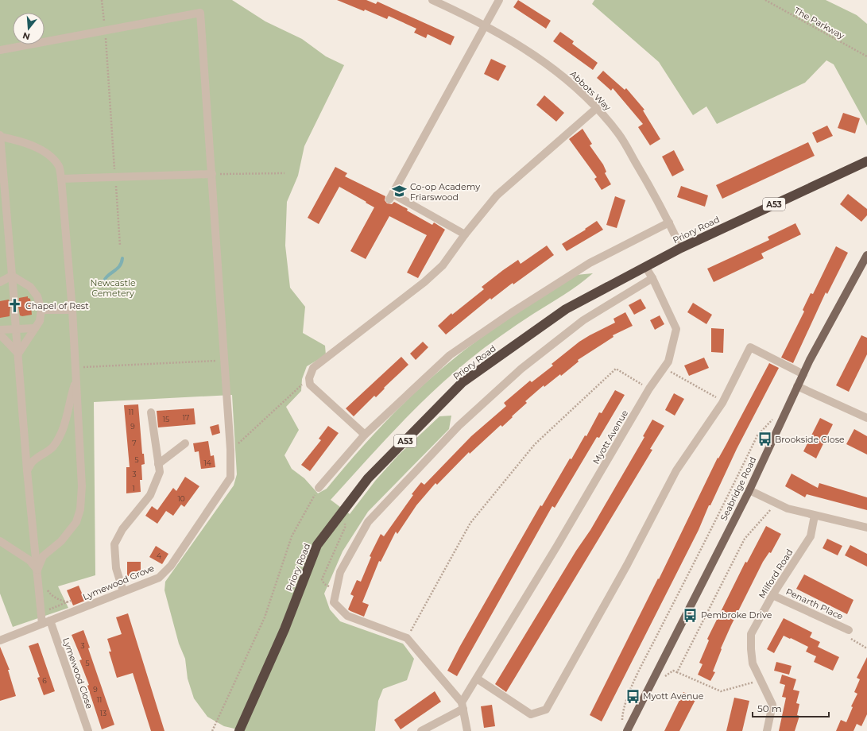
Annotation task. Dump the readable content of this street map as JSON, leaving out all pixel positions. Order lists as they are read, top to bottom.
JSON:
{
  "streets": {
    "highway": ["A53", "Priory Road"],
    "main road": ["Seabridge Road"],
    "street": [
      "Abbots Way",
      "Myott Avenue",
      "Milford Road",
      "Lymewood Grove",
      "Penarth Place",
      "Lymewood Close"
    ],
    "path": ["The Parkway"]
  },
  "crossings": [
    ["Abbots Way", "Priory Road"],
    ["Priory Road", "Myott Avenue"],
    ["Milford Road", "Penarth Place"],
    ["Lymewood Grove", "Lymewood Close"]
  ],
  "parks": ["Newcastle Cemetery"],
  "places": {
    "school or university": ["Co-op Academy Friarswood"],
    "church": ["Chapel of Rest"],
    "bus stop": ["Brookside Close", "Pembroke Drive", "Myott Avenue"]
  },
  "house_numbers": [
    "11",
    "17",
    "15",
    "9",
    "7",
    "5",
    "14",
    "3",
    "1",
    "10",
    "4",
    "3",
    "5",
    "6",
    "9",
    "11",
    "13"
  ],
  "scale_bar": "50 m",
  "north": "bottom"
}
